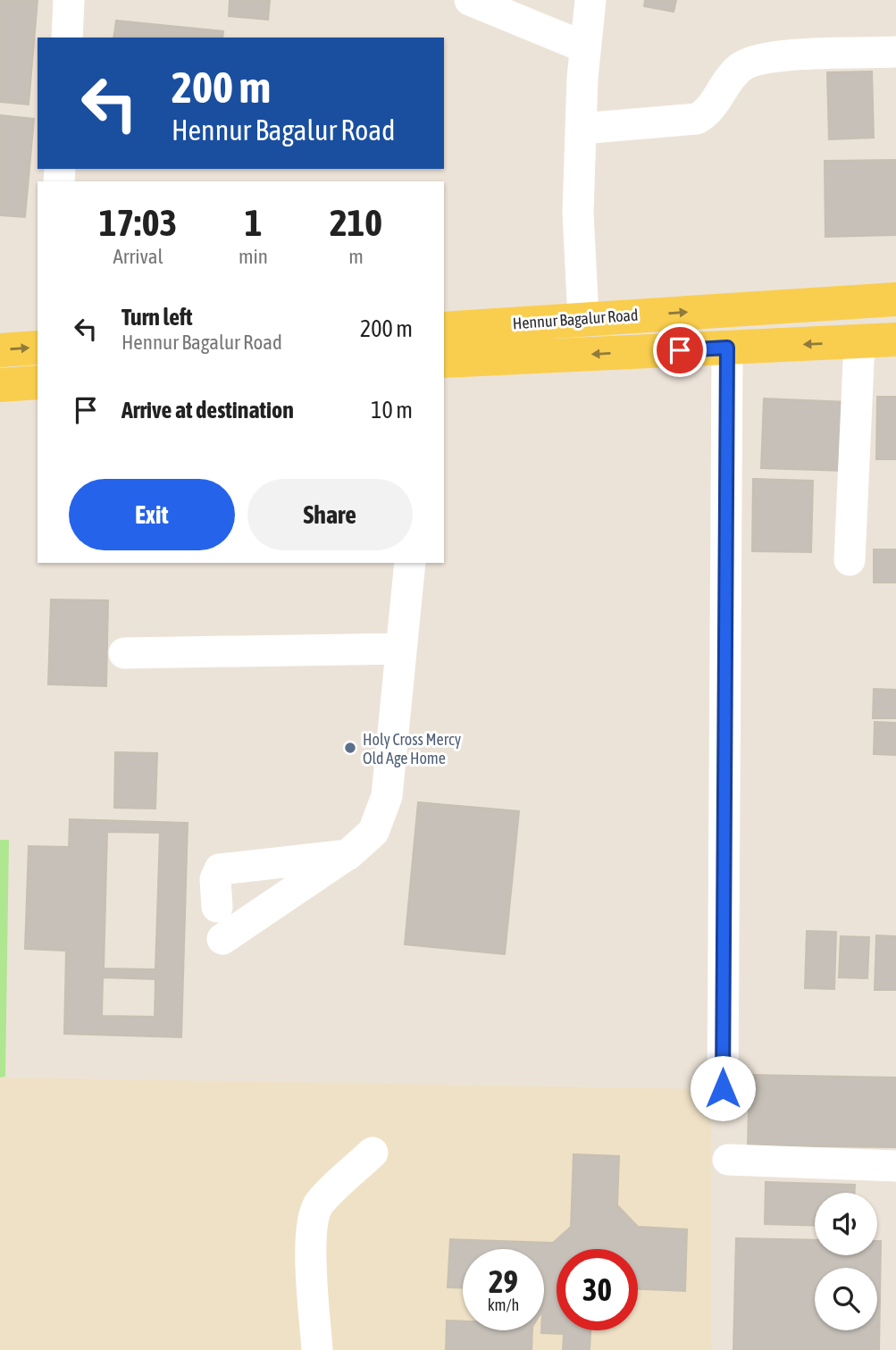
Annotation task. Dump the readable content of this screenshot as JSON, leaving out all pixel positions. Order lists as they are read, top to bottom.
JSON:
{
  "streets": {
    "main road": ["Hennur Bagalur Road"]
  },
  "places": ["Holy Cross Mercy Old Age Home"],
  "page": {
    "turn": ["200 m", "Hennur Bagalur Road"],
    "eta": [
      "17:03",
      "Arrival",
      "1",
      "min",
      "210",
      "m"
    ],
    "list": [
      {
        "name": "Turn left",
        "note": "Hennur Bagalur Road",
        "value": "200 m"
      },
      {
        "name": "Arrive at destination",
        "value": "10 m"
      }
    ],
    "buttons": ["Exit", "Share"],
    "speed": "29 km/h",
    "limit": "30"
  }
}
